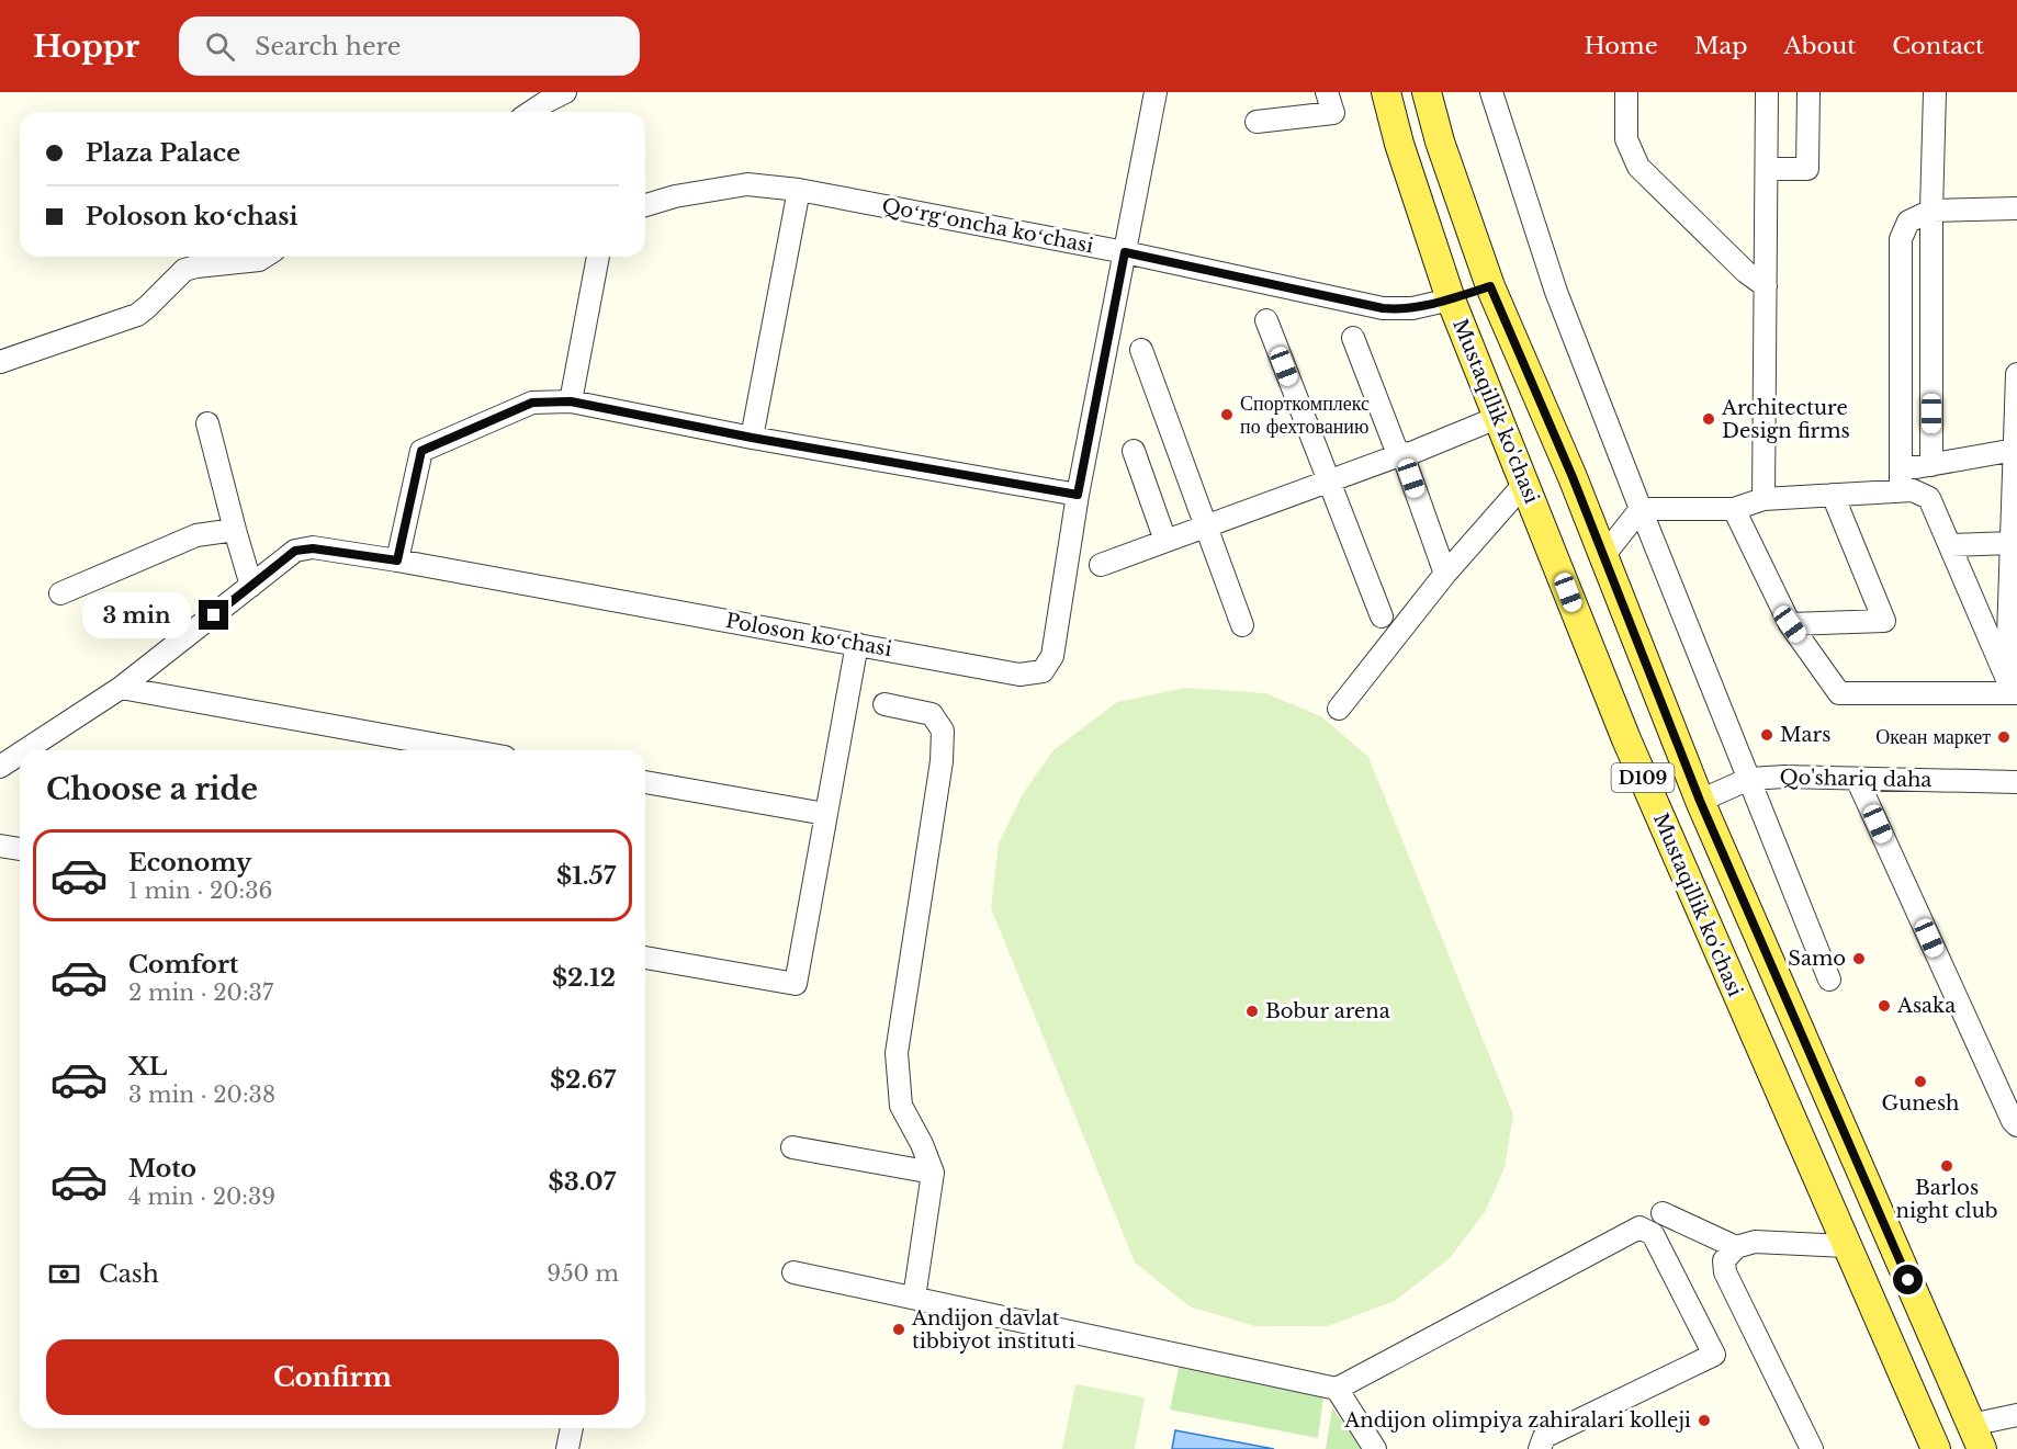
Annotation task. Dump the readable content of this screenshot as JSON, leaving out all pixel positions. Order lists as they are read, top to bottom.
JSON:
{
  "streets": {
    "main road": ["Mustaqillik ko'chasi", "D109"],
    "street": ["Qoʻrgʻoncha koʻchasi", "Poloson koʻchasi", "Qo'shariq daha"]
  },
  "crossings": [
    ["Qoʻrgʻoncha koʻchasi", "Mustaqillik ko'chasi"],
    ["Qoʻrgʻoncha koʻchasi", "Poloson koʻchasi"],
    ["D109", "Qo'shariq daha"]
  ],
  "places": [
    "Спорткомплекс по фехтованию",
    "Architecture Design firms",
    "Mars",
    "Океан маркет",
    "Samo",
    "Asaka",
    "Bobur arena",
    "Gunesh",
    "Barlos night club",
    "Andijon davlat tibbiyot instituti",
    "Andijon olimpiya zahiralari kolleji"
  ],
  "page": {
    "header": "Hoppr",
    "search": "Search here",
    "nav": [
      "Home",
      "Map",
      "About",
      "Contact"
    ],
    "banner": ["Plaza Palace", "Poloson koʻchasi"],
    "bubble": "3 min",
    "heading": "Choose a ride",
    "list": [
      {
        "name": "Economy",
        "note": "1 min · 20:36",
        "value": "$1.57"
      },
      {
        "name": "Comfort",
        "note": "2 min · 20:37",
        "value": "$2.12"
      },
      {
        "name": "XL",
        "note": "3 min · 20:38",
        "value": "$2.67"
      },
      {
        "name": "Moto",
        "note": "4 min · 20:39",
        "value": "$3.07"
      }
    ],
    "pay": ["Cash", "950 m"],
    "buttons": "Confirm"
  }
}
